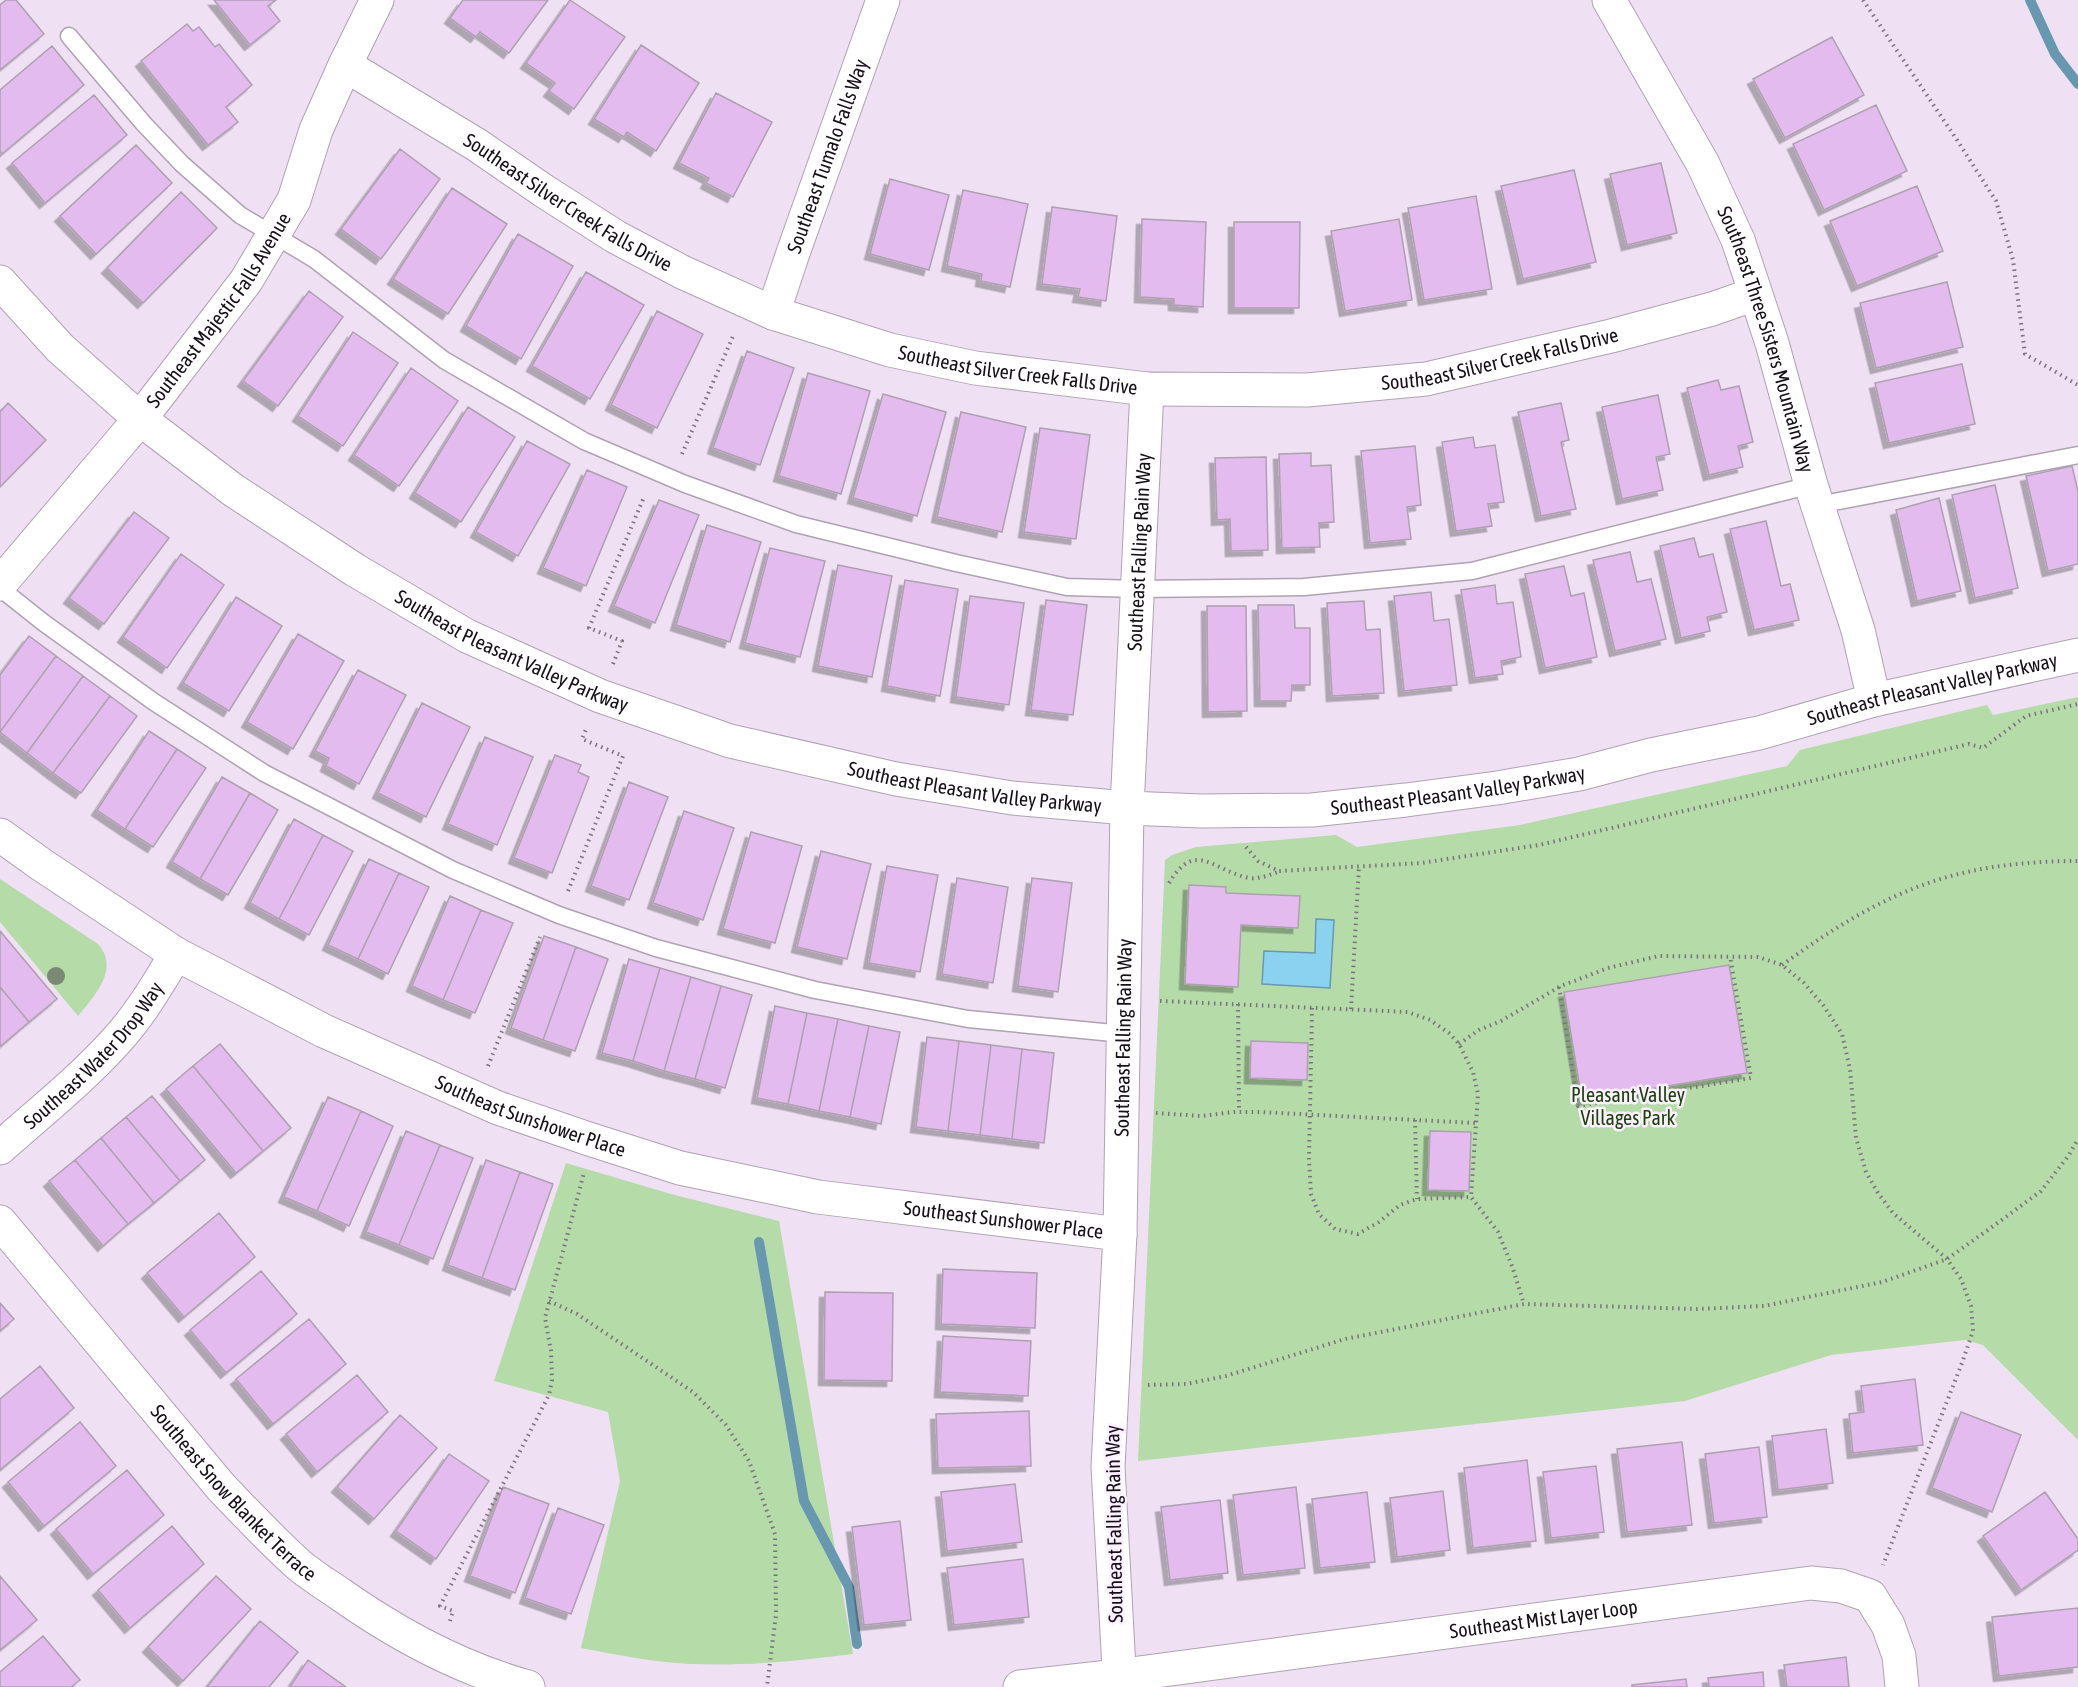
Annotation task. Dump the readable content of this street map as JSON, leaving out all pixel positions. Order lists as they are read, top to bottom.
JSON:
{
  "streets": {
    "street": [
      "Southeast Tumalo Falls Way",
      "Southeast Silver Creek Falls Drive",
      "Southeast Majestic Falls Avenue",
      "Southeast Three Sisters Mountain Way",
      "Southeast Falling Rain Way",
      "Southeast Pleasant Valley Parkway",
      "Southeast Water Drop Way",
      "Southeast Sunshower Place",
      "Southeast Snow Blanket Terrace",
      "Southeast Mist Layer Loop"
    ]
  },
  "crossings": [
    ["Southeast Tumalo Falls Way", "Southeast Silver Creek Falls Drive"],
    ["Southeast Silver Creek Falls Drive", "Southeast Majestic Falls Avenue"],
    ["Southeast Silver Creek Falls Drive", "Southeast Three Sisters Mountain Way"],
    ["Southeast Silver Creek Falls Drive", "Southeast Falling Rain Way"],
    ["Southeast Majestic Falls Avenue", "Southeast Pleasant Valley Parkway"],
    ["Southeast Three Sisters Mountain Way", "Southeast Pleasant Valley Parkway"],
    ["Southeast Falling Rain Way", "Southeast Pleasant Valley Parkway"],
    ["Southeast Falling Rain Way", "Southeast Sunshower Place"],
    ["Southeast Falling Rain Way", "Southeast Mist Layer Loop"],
    ["Southeast Water Drop Way", "Southeast Sunshower Place"]
  ],
  "parks": ["Pleasant Valley Villages Park"]
}
